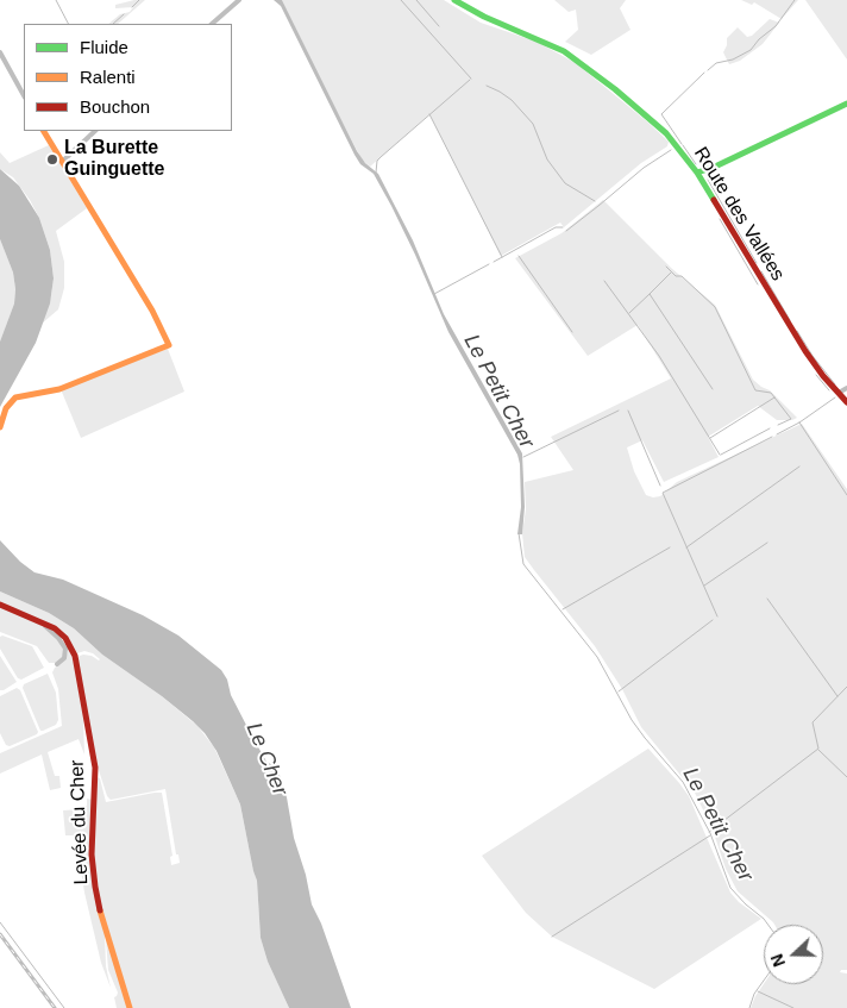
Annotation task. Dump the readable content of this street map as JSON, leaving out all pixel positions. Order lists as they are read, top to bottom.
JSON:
{
  "streets": {
    "street": ["Route des Vallées", "Levée du Cher"]
  },
  "water": ["Le Petit Cher", "Le Cher"],
  "places": ["La Burette Guinguette"],
  "legend": ["Fluide", "Ralenti", "Bouchon"],
  "north": "left"
}
